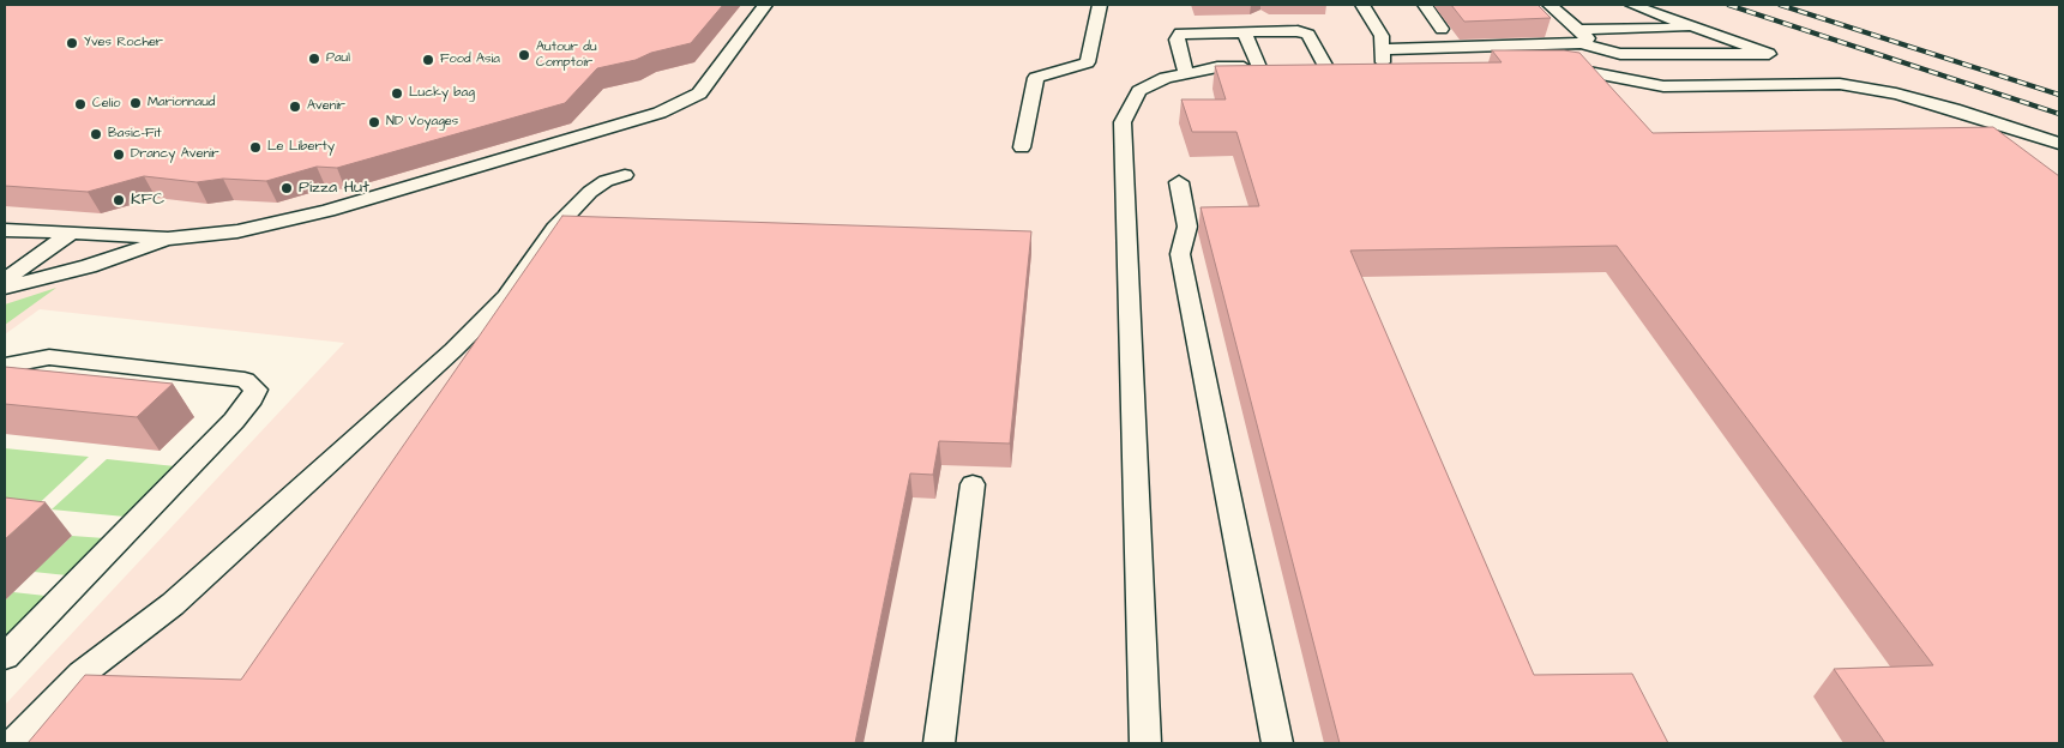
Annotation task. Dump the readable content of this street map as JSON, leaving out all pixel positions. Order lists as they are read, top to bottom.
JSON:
{
  "places": [
    "Yves Rocher",
    "Autour du Comptoir",
    "Paul",
    "Food Asia",
    "Lucky bag",
    "Marionnaud",
    "Celio",
    "Avenir",
    "ND Voyages",
    "Basic-Fit",
    "Le Liberty",
    "Drancy Avenir",
    "Pizza Hut",
    "KFC"
  ]
}
